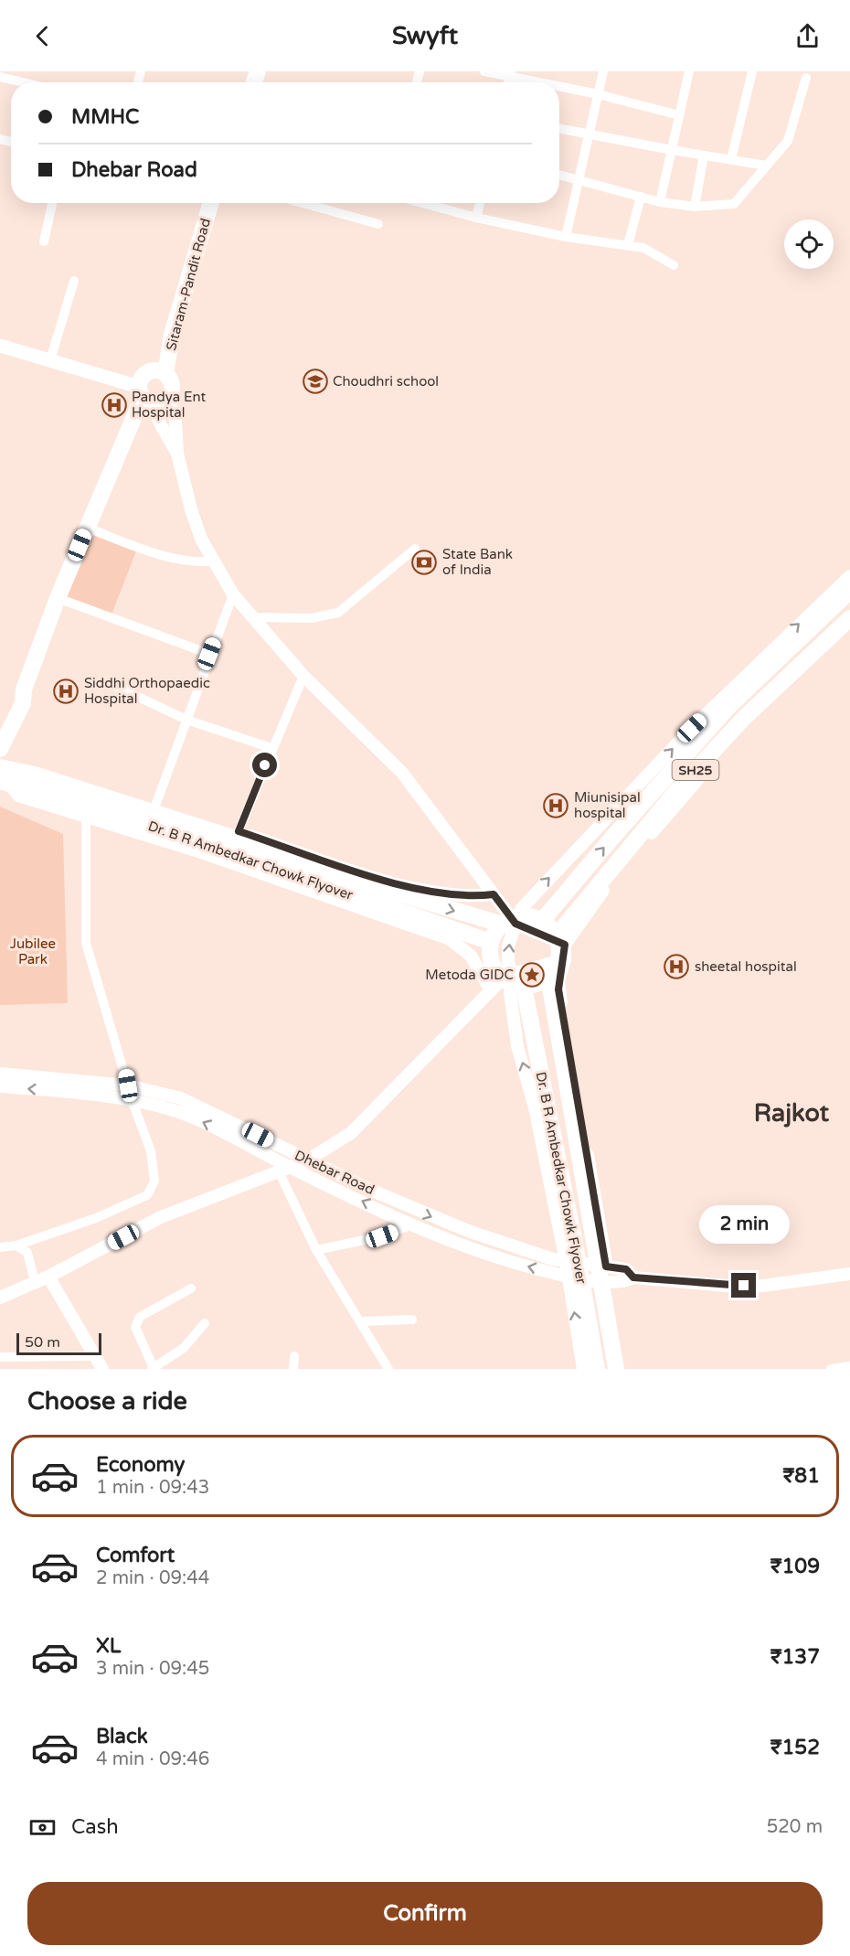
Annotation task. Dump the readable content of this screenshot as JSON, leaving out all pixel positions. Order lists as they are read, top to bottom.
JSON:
{
  "streets": {
    "main road": ["Sitaram-Pandit Road", "SH25", "Dr. B R Ambedkar Chowk Flyover"],
    "street": ["Dhebar Road"]
  },
  "districts": ["Rajkot"],
  "parks": ["Jubilee Park"],
  "places": {
    "school or university": ["Choudhri school"],
    "hospital": [
      "Pandya Ent Hospital",
      "Siddhi Orthopaedic Hospital",
      "Miunisipal hospital",
      "sheetal hospital"
    ],
    "bank": ["State Bank of India"],
    "place": ["Metoda GIDC"]
  },
  "scale_bar": "50 m",
  "page": {
    "header": "Swyft",
    "banner": ["MMHC", "Dhebar Road"],
    "bubble": "2 min",
    "scale": "50 m",
    "heading": "Choose a ride",
    "list": [
      {
        "name": "Economy",
        "note": "1 min · 09:43",
        "value": "₹81"
      },
      {
        "name": "Comfort",
        "note": "2 min · 09:44",
        "value": "₹109"
      },
      {
        "name": "XL",
        "note": "3 min · 09:45",
        "value": "₹137"
      },
      {
        "name": "Black",
        "note": "4 min · 09:46",
        "value": "₹152"
      }
    ],
    "pay": ["Cash", "520 m"],
    "buttons": "Confirm"
  }
}
